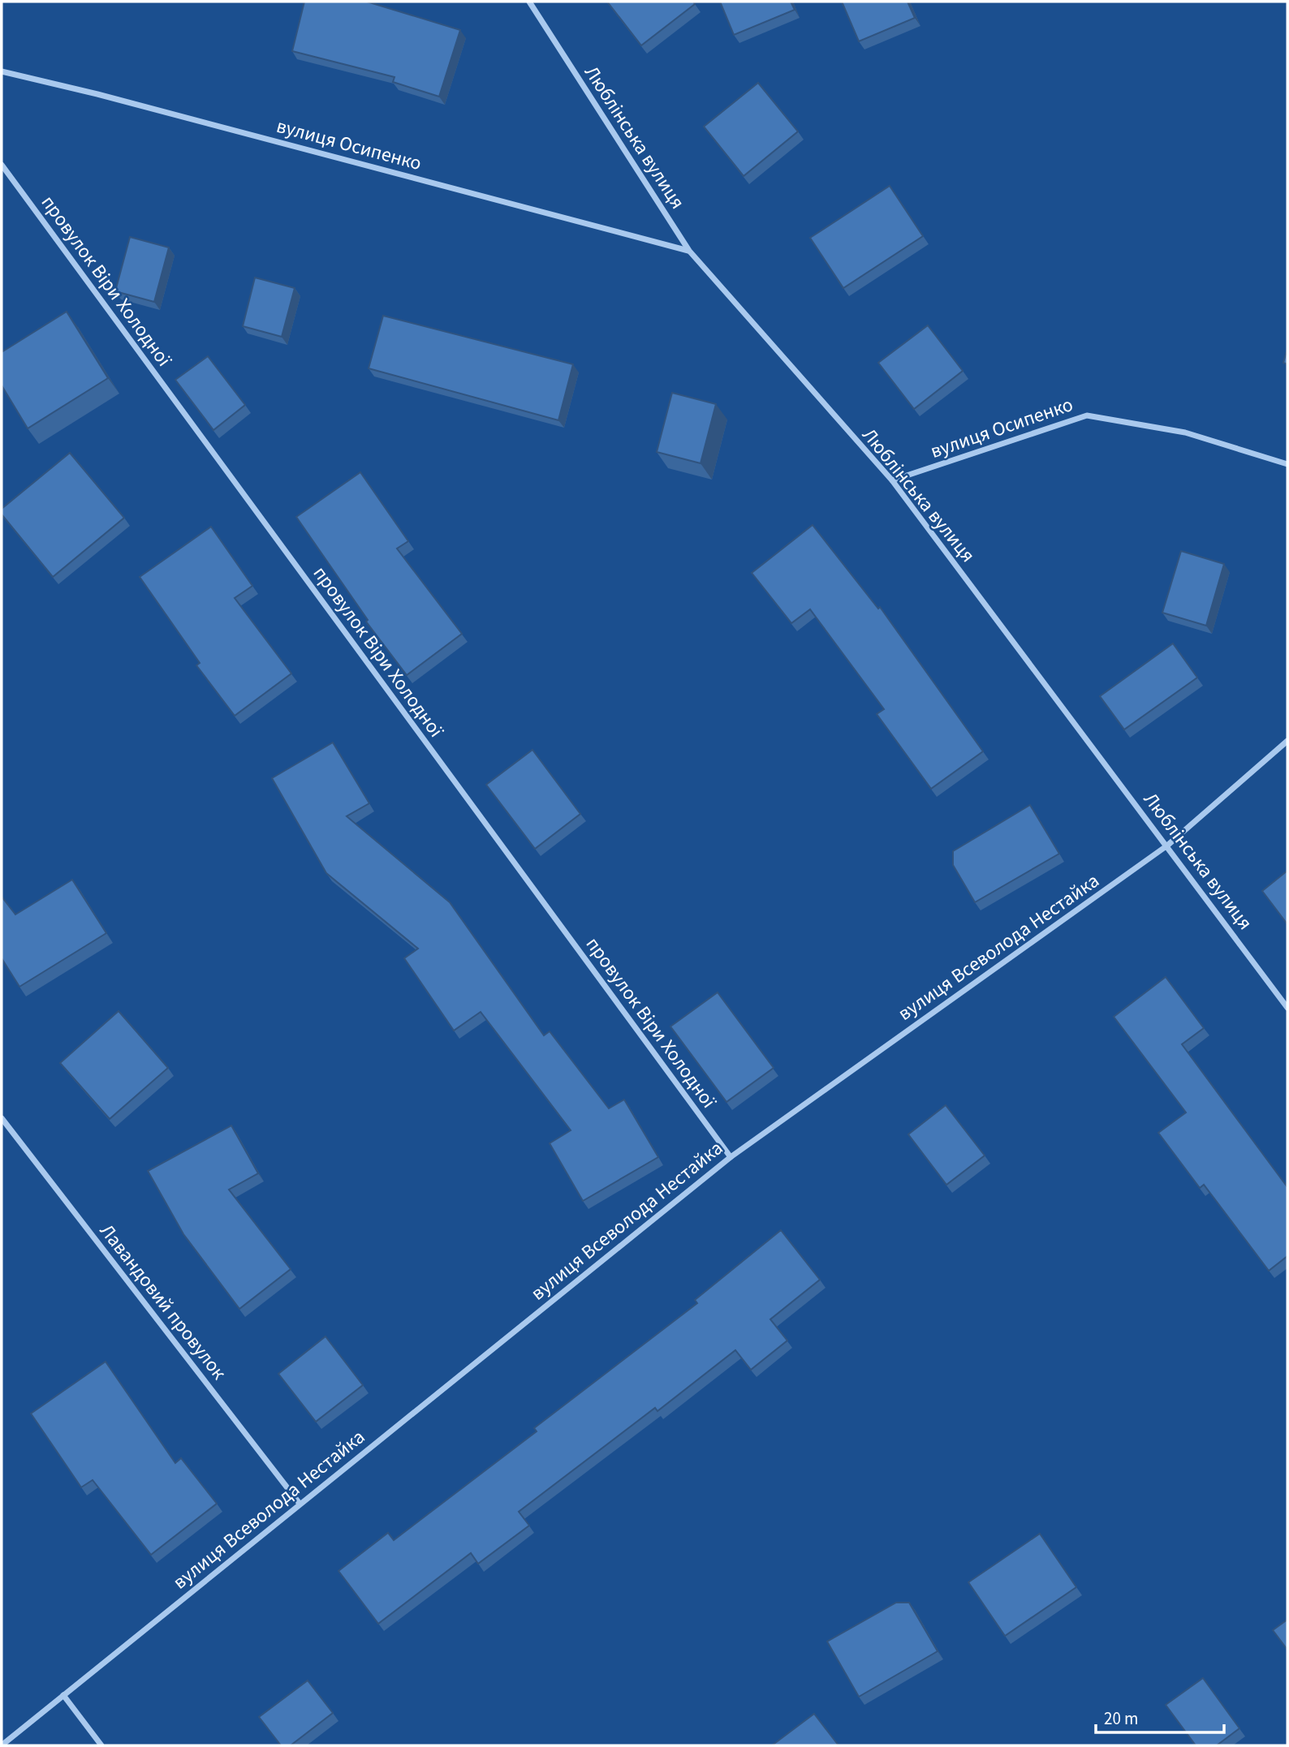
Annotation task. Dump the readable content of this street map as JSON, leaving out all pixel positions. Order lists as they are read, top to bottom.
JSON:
{
  "streets": {
    "street": [
      "Люблінська вулиця",
      "вулиця Осипенко",
      "провулок Віри Холодної",
      "вулиця Всеволода Нестайка",
      "Лавандовий провулок"
    ]
  },
  "crossings": [
    ["Люблінська вулиця", "вулиця Осипенко"],
    ["Люблінська вулиця", "вулиця Всеволода Нестайка"],
    ["провулок Віри Холодної", "вулиця Всеволода Нестайка"],
    ["вулиця Всеволода Нестайка", "Лавандовий провулок"]
  ],
  "scale_bar": "20 m"
}
